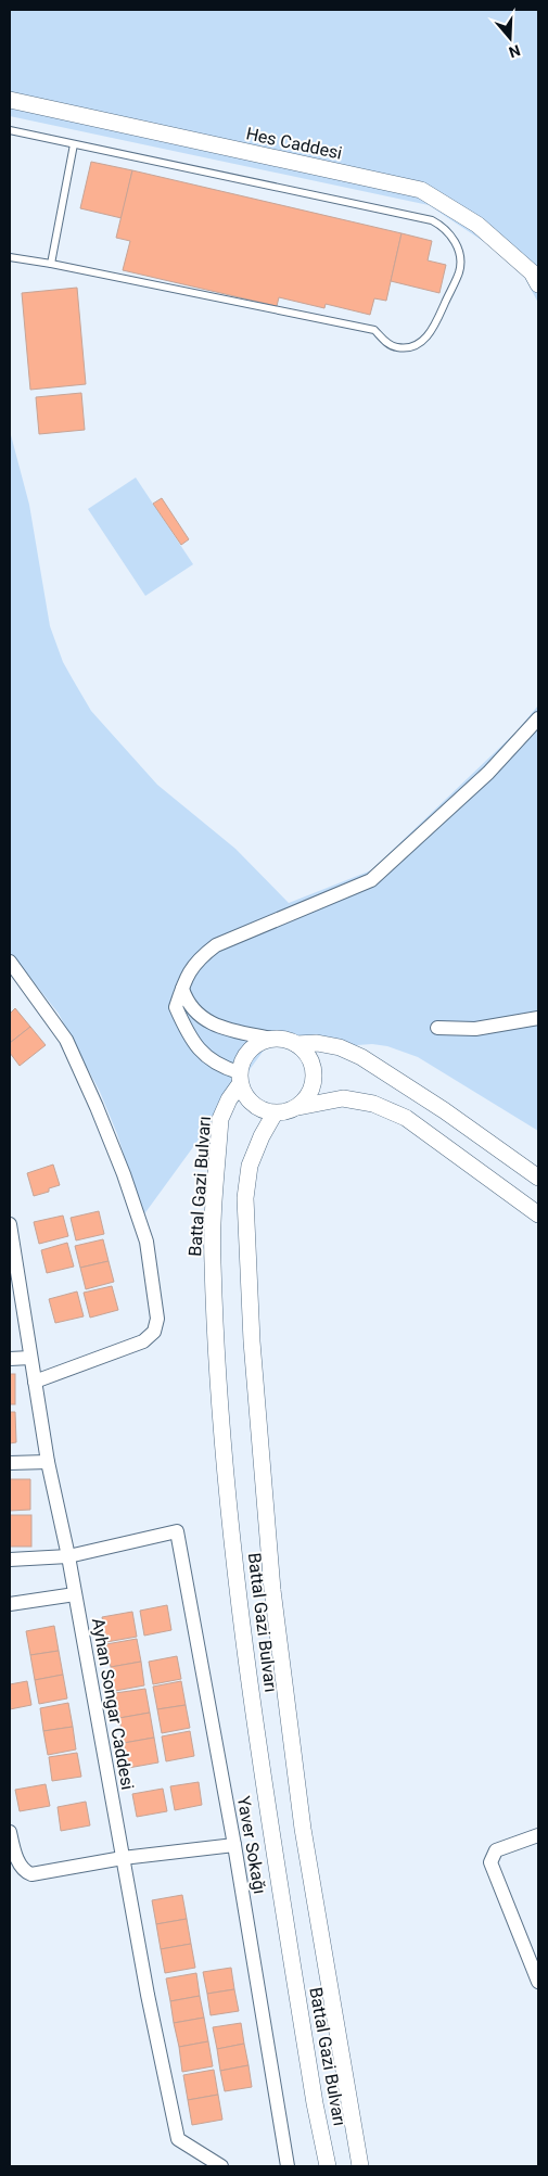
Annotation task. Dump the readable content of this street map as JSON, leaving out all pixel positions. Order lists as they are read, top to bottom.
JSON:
{
  "streets": {
    "street": [
      "Hes Caddesi",
      "Battal Gazi Bulvarı",
      "Ayhan Songar Caddesi",
      "Yaver Sokağı"
    ]
  },
  "crossings": [
    ["Ayhan Songar Caddesi", "Yaver Sokağı"]
  ],
  "north": "bottom"
}
